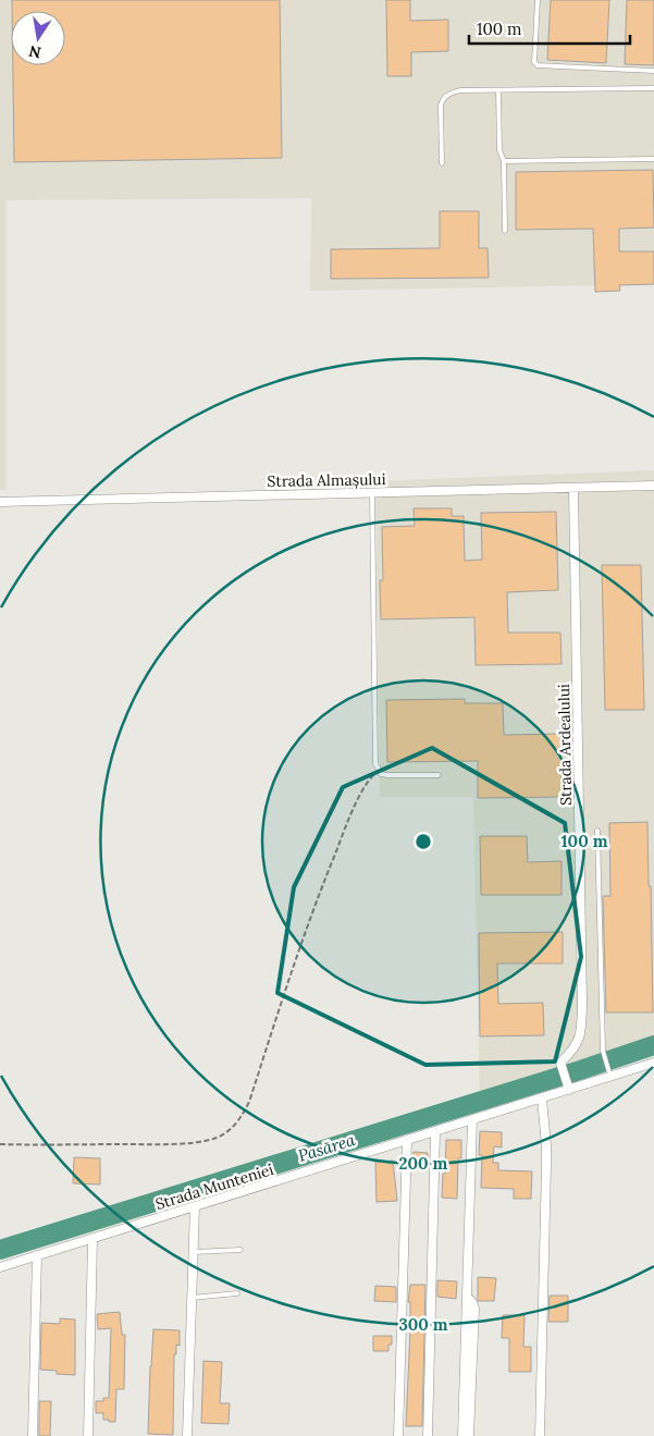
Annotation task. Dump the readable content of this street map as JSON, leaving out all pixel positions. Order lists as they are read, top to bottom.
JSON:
{
  "streets": {
    "street": ["Strada Almașului", "Strada Ardealului", "Strada Munteniei"]
  },
  "crossings": [
    ["Strada Almașului", "Strada Ardealului"],
    ["Strada Ardealului", "Strada Munteniei"]
  ],
  "water": ["Pasărea"],
  "scale_bar": "100 m",
  "north": "bottom",
  "rings": ["100 m", "200 m", "300 m"]
}
